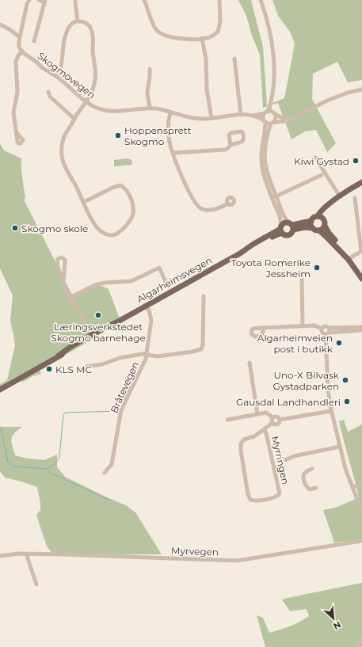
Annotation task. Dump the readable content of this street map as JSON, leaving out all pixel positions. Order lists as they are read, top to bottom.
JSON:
{
  "streets": {
    "main road": ["Algarheimsvegen"],
    "street": [
      "Skogmovegen",
      "Bråtevegen",
      "Myrringen",
      "Myrvegen"
    ]
  },
  "crossings": [
    ["Algarheimsvegen", "Bråtevegen"]
  ],
  "places": [
    "Hoppensprett Skogmo",
    "Kiwi Gystad",
    "Skogmo skole",
    "Toyota Romerike Jessheim",
    "Læringsverkstedet Skogmo barnehage",
    "Algarheimveien post i butikk",
    "KLS MC",
    "Uno-X Bilvask Gystadparken",
    "Gausdal Landhandleri"
  ],
  "north": "bottom right"
}
